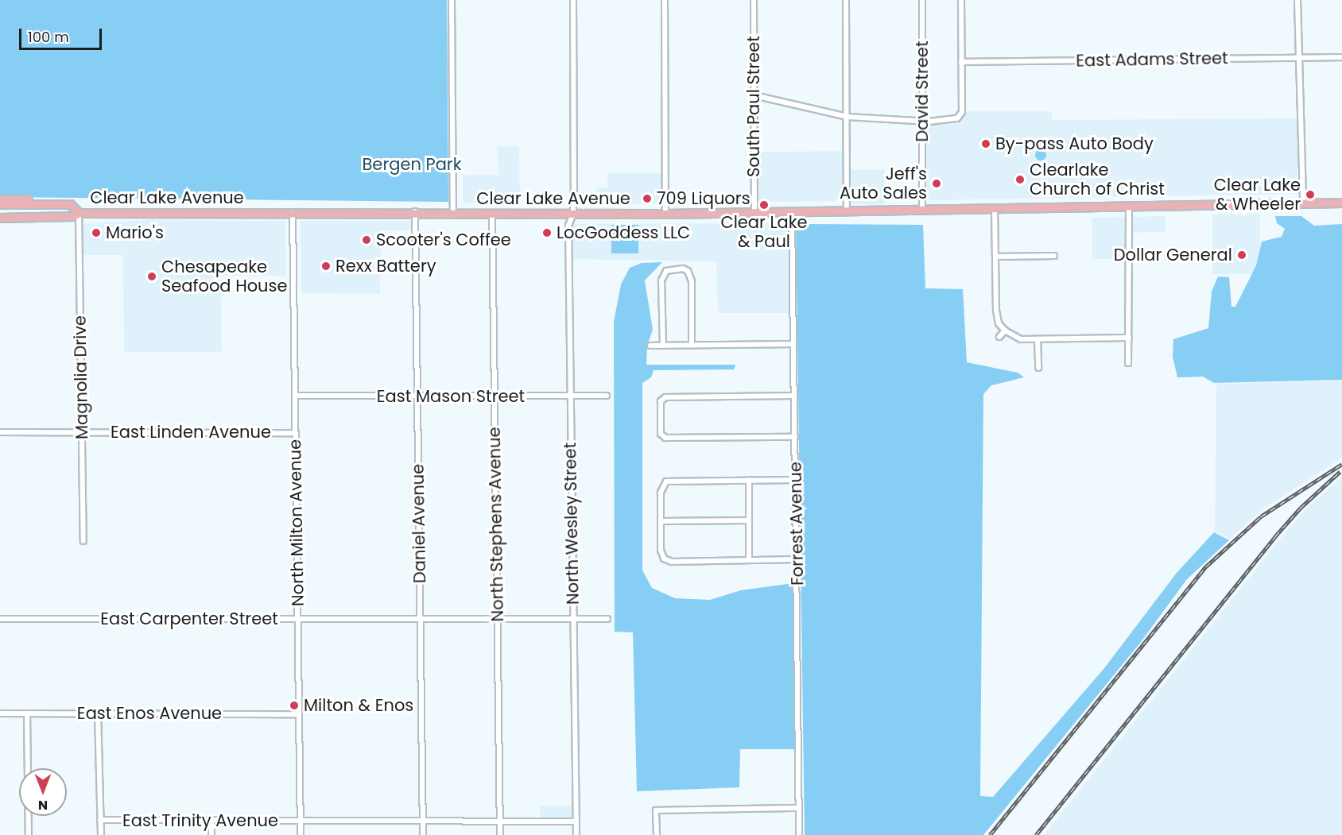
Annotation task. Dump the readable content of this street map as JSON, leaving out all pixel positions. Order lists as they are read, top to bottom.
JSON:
{
  "streets": {
    "main road": ["Clear Lake Avenue"],
    "street": [
      "East Adams Street",
      "David Street",
      "South Paul Street",
      "Magnolia Drive",
      "East Mason Street",
      "East Linden Avenue",
      "North Milton Avenue",
      "Daniel Avenue",
      "North Wesley Street",
      "Forrest Avenue",
      "North Stephens Avenue",
      "East Carpenter Street",
      "East Enos Avenue",
      "East Trinity Avenue"
    ]
  },
  "crossings": [
    ["David Street", "Clear Lake Avenue"],
    ["South Paul Street", "Clear Lake Avenue"],
    ["Clear Lake Avenue", "Magnolia Drive"],
    ["Clear Lake Avenue", "North Milton Avenue"],
    ["Clear Lake Avenue", "Daniel Avenue"],
    ["Clear Lake Avenue", "North Wesley Street"],
    ["Clear Lake Avenue", "Forrest Avenue"],
    ["Clear Lake Avenue", "North Stephens Avenue"],
    ["Magnolia Drive", "East Linden Avenue"],
    ["East Mason Street", "North Milton Avenue"],
    ["East Mason Street", "Daniel Avenue"],
    ["East Mason Street", "North Wesley Street"],
    ["East Mason Street", "North Stephens Avenue"],
    ["East Linden Avenue", "North Milton Avenue"],
    ["North Milton Avenue", "East Carpenter Street"],
    ["North Milton Avenue", "East Enos Avenue"],
    ["North Milton Avenue", "East Trinity Avenue"],
    ["Daniel Avenue", "East Carpenter Street"],
    ["North Wesley Street", "East Carpenter Street"],
    ["North Stephens Avenue", "East Carpenter Street"]
  ],
  "parks": ["Bergen Park"],
  "places": [
    "By-pass Auto Body",
    "Clearlake Church of Christ",
    "Jeff's Auto Sales",
    "Clear Lake & Wheeler",
    "709 Liquors",
    "Clear Lake & Paul",
    "Mario's",
    "LocGoddess LLC",
    "Scooter's Coffee",
    "Dollar General",
    "Rexx Battery",
    "Chesapeake Seafood House",
    "Milton & Enos"
  ],
  "scale_bar": "100 m",
  "north": "bottom"
}
